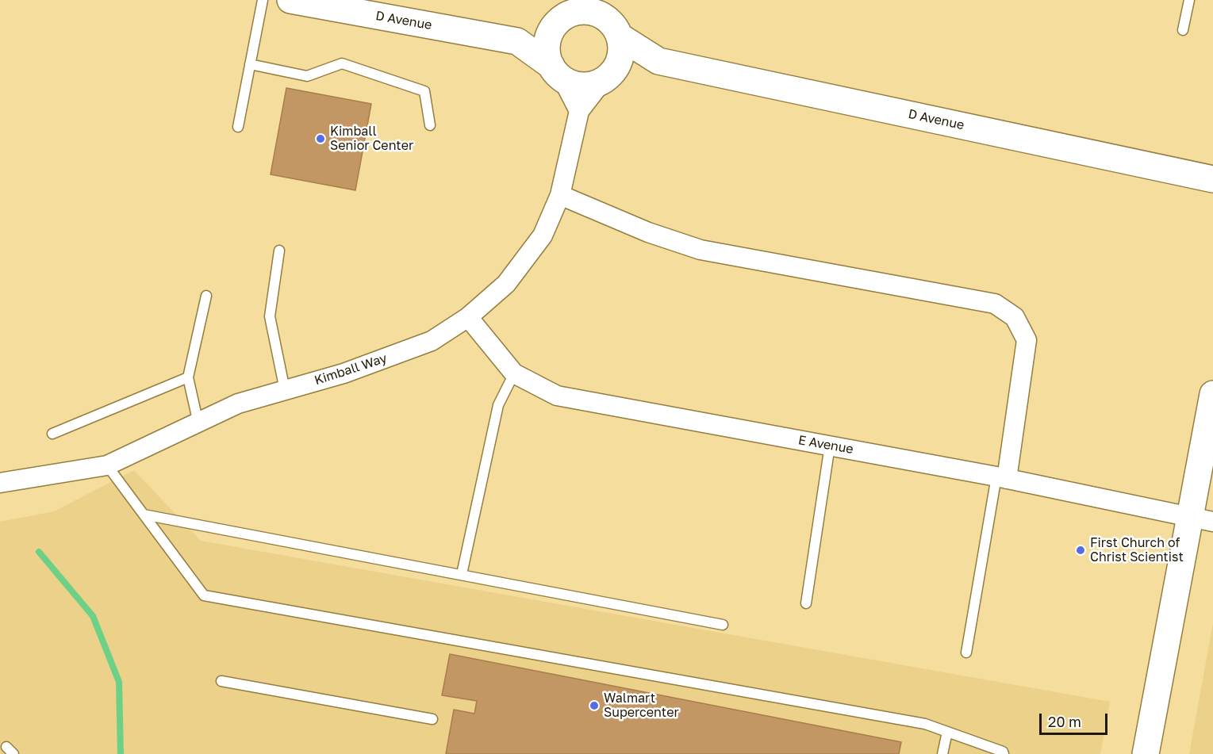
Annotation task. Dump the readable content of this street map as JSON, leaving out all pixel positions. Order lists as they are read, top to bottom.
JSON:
{
  "streets": {
    "street": ["D Avenue", "Kimball Way", "E Avenue"]
  },
  "crossings": [
    ["D Avenue", "Kimball Way"],
    ["Kimball Way", "E Avenue"]
  ],
  "places": ["Kimball Senior Center", "First Church of Christ Scientist", "Walmart Supercenter"],
  "scale_bar": "20 m"
}
